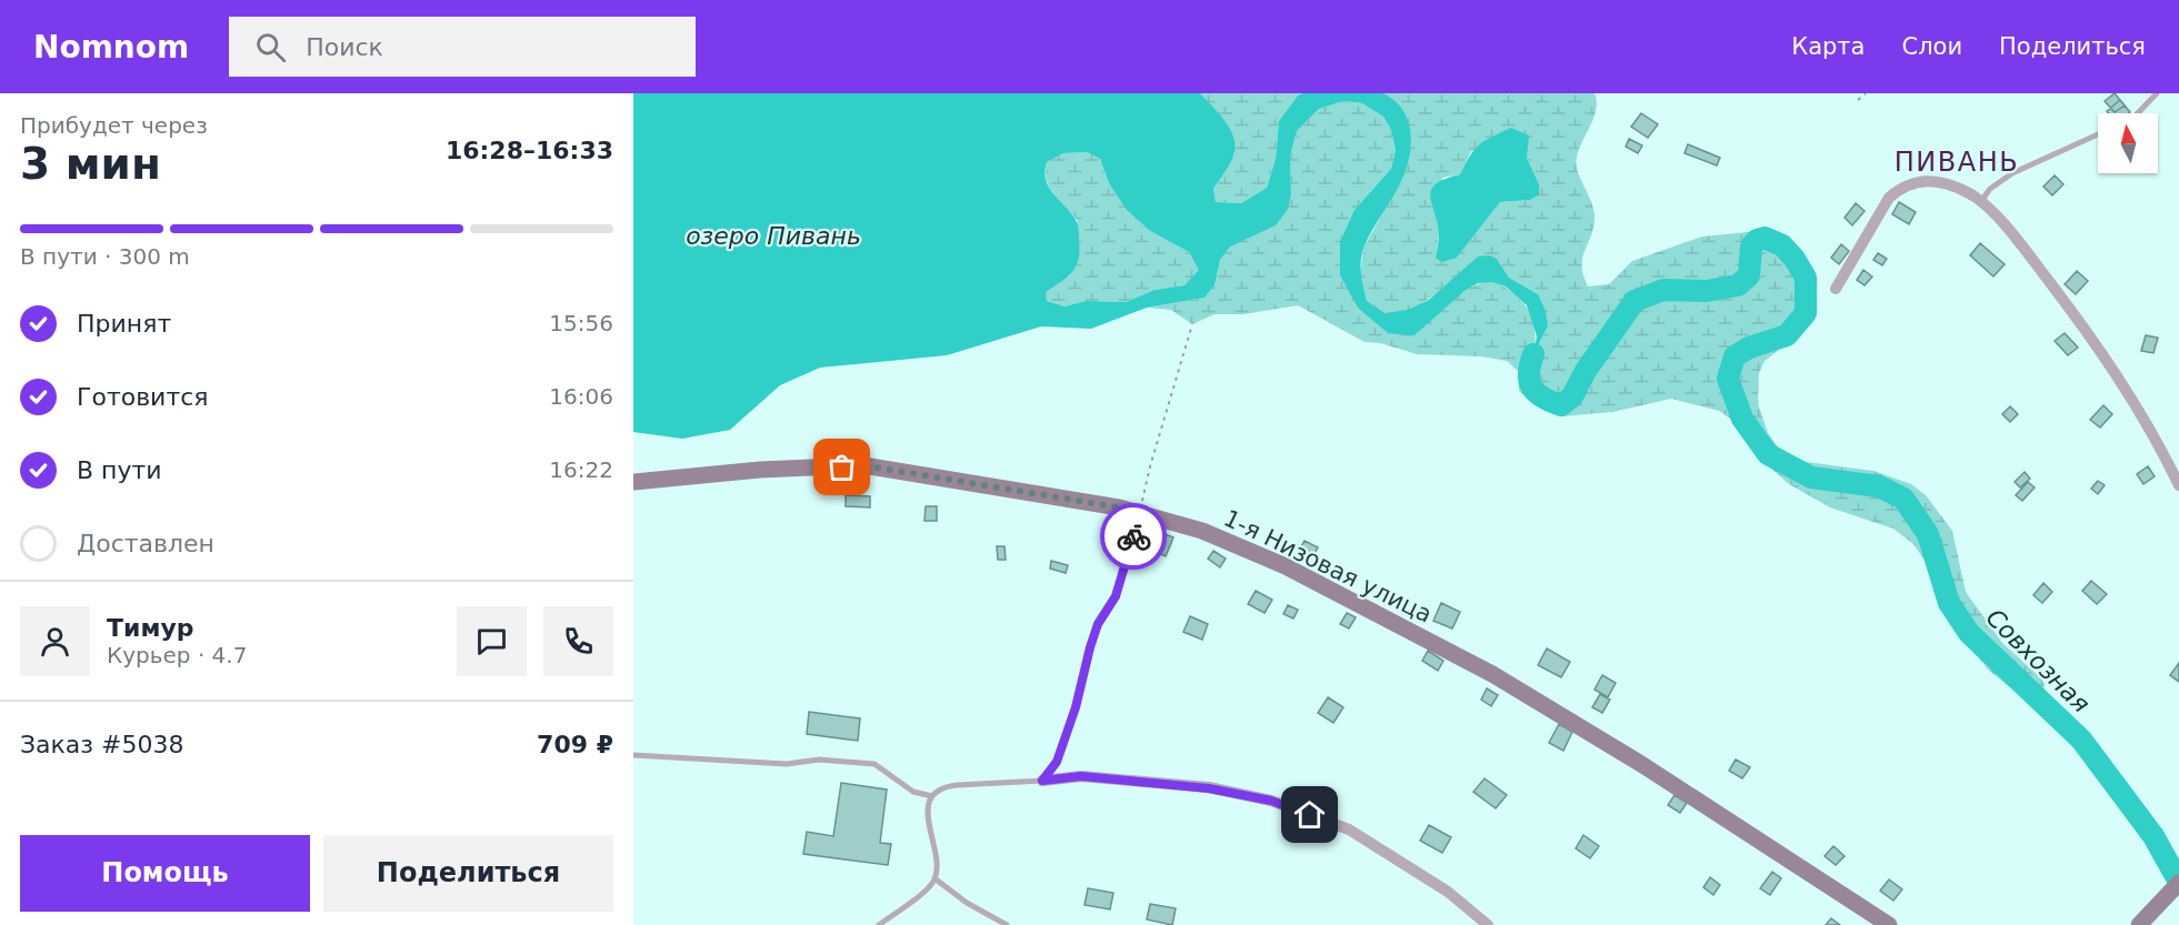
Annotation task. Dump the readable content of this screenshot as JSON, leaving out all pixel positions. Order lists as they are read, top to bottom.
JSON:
{
  "streets": {
    "street": ["1-я Низовая улица"]
  },
  "districts": ["ПИВАНЬ"],
  "water": ["озеро Пивань", "Совхозная"],
  "north": "top",
  "page": {
    "header": "Nomnom",
    "search": "Поиск",
    "nav": ["Карта", "Слои", "Поделиться"],
    "heading": ["3 мин", "Прибудет через", "16:28–16:33"],
    "panel": [
      "Тимур",
      "Курьер · 4.7",
      "Заказ #5038",
      "709 ₽"
    ],
    "bar": "В пути · 300 m",
    "list": [
      ["Принят", "15:56"],
      ["Готовится", "16:06"],
      ["В пути", "16:22"],
      "Доставлен"
    ],
    "buttons": ["Помощь", "Поделиться"]
  }
}
